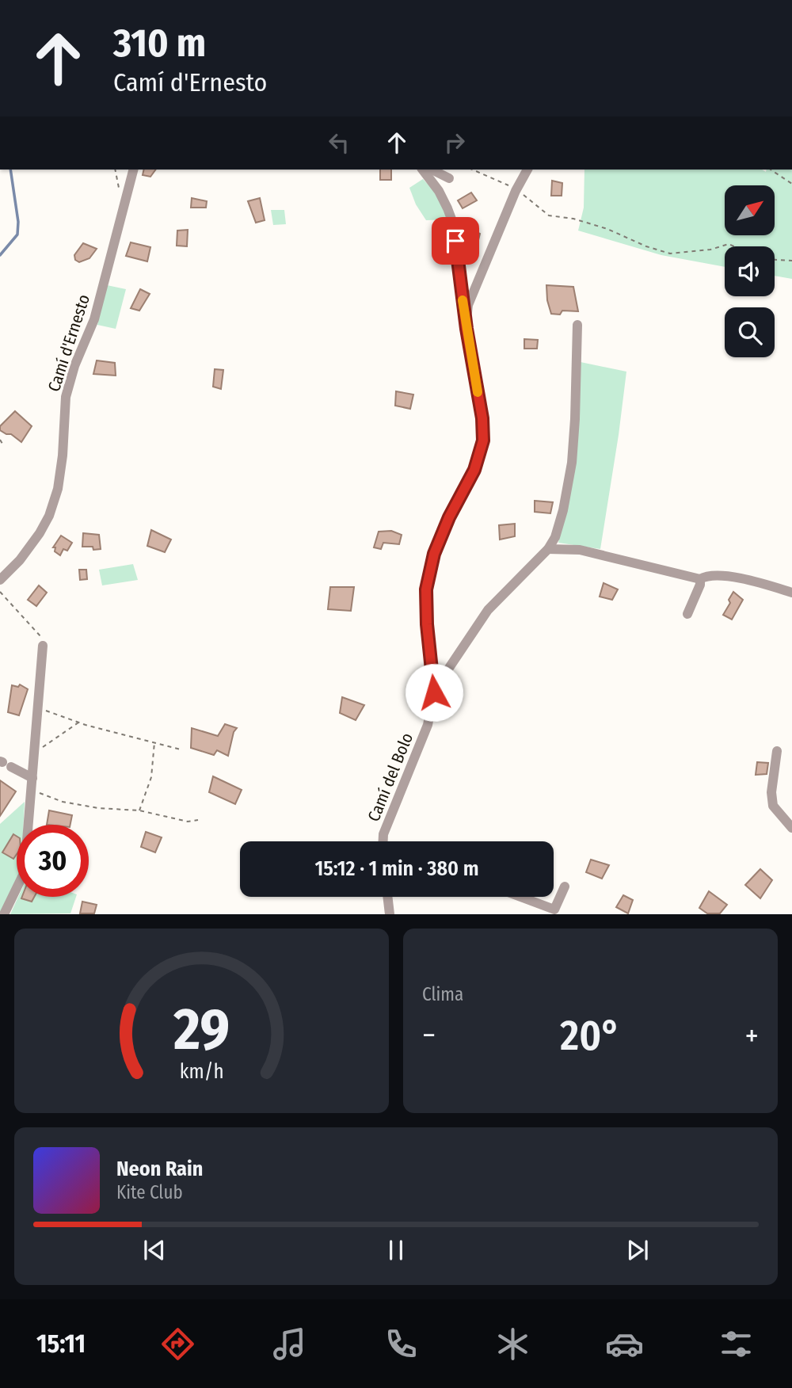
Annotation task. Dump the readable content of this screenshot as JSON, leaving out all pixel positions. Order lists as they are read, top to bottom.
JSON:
{
  "streets": {
    "street": ["Camí d'Ernesto", "Camí del Bolo"]
  },
  "north": "top right",
  "page": {
    "turn": ["310 m", "Camí d'Ernesto"],
    "limit": "30",
    "trip": "15:12 · 1 min · 380 m",
    "tile": "Clima",
    "heat": ["−", "20°", "+"],
    "song": ["Neon Rain", "Kite Club"],
    "tabs": "15:11",
    "gauge": ["29", "km/h"]
  }
}
